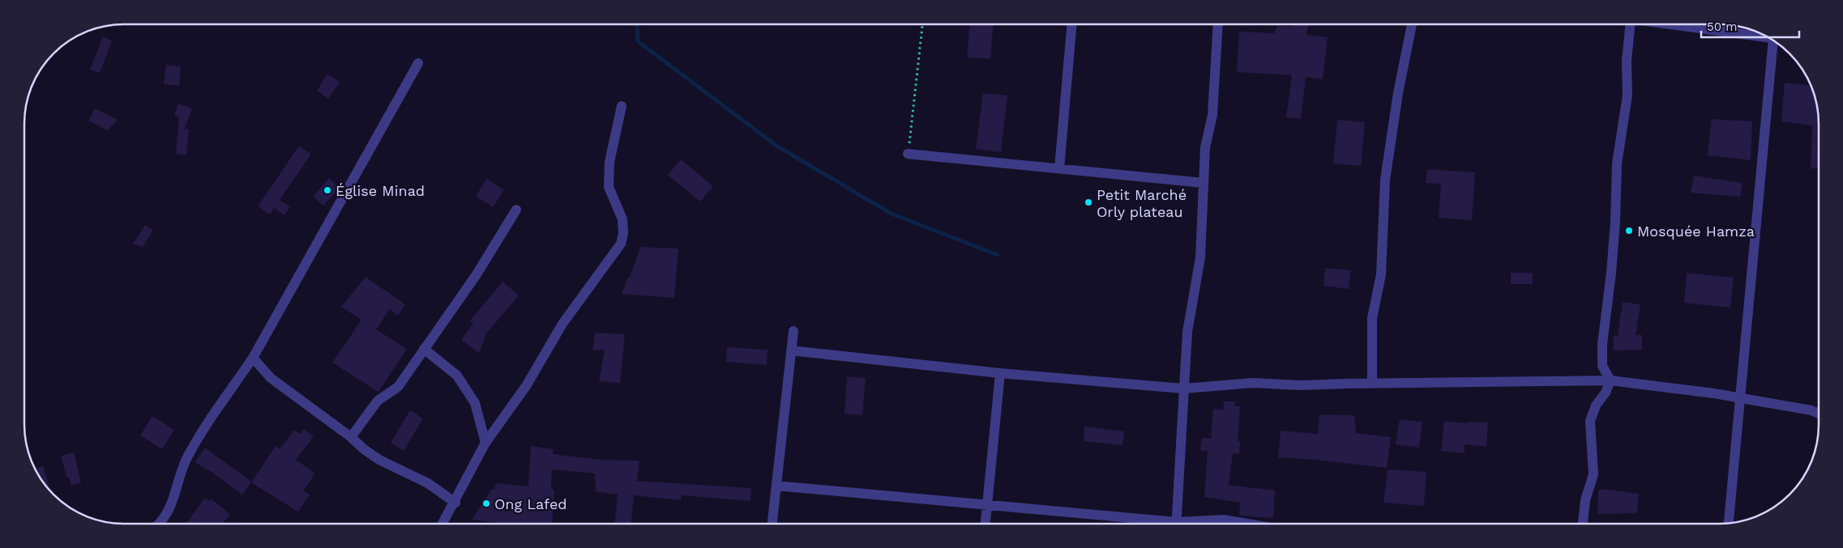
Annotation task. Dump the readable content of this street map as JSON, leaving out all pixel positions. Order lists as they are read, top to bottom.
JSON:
{
  "places": [
    "Église Minad",
    "Petit Marché Orly plateau",
    "Mosquée Hamza",
    "Ong Lafed"
  ],
  "scale_bar": "50 m"
}
